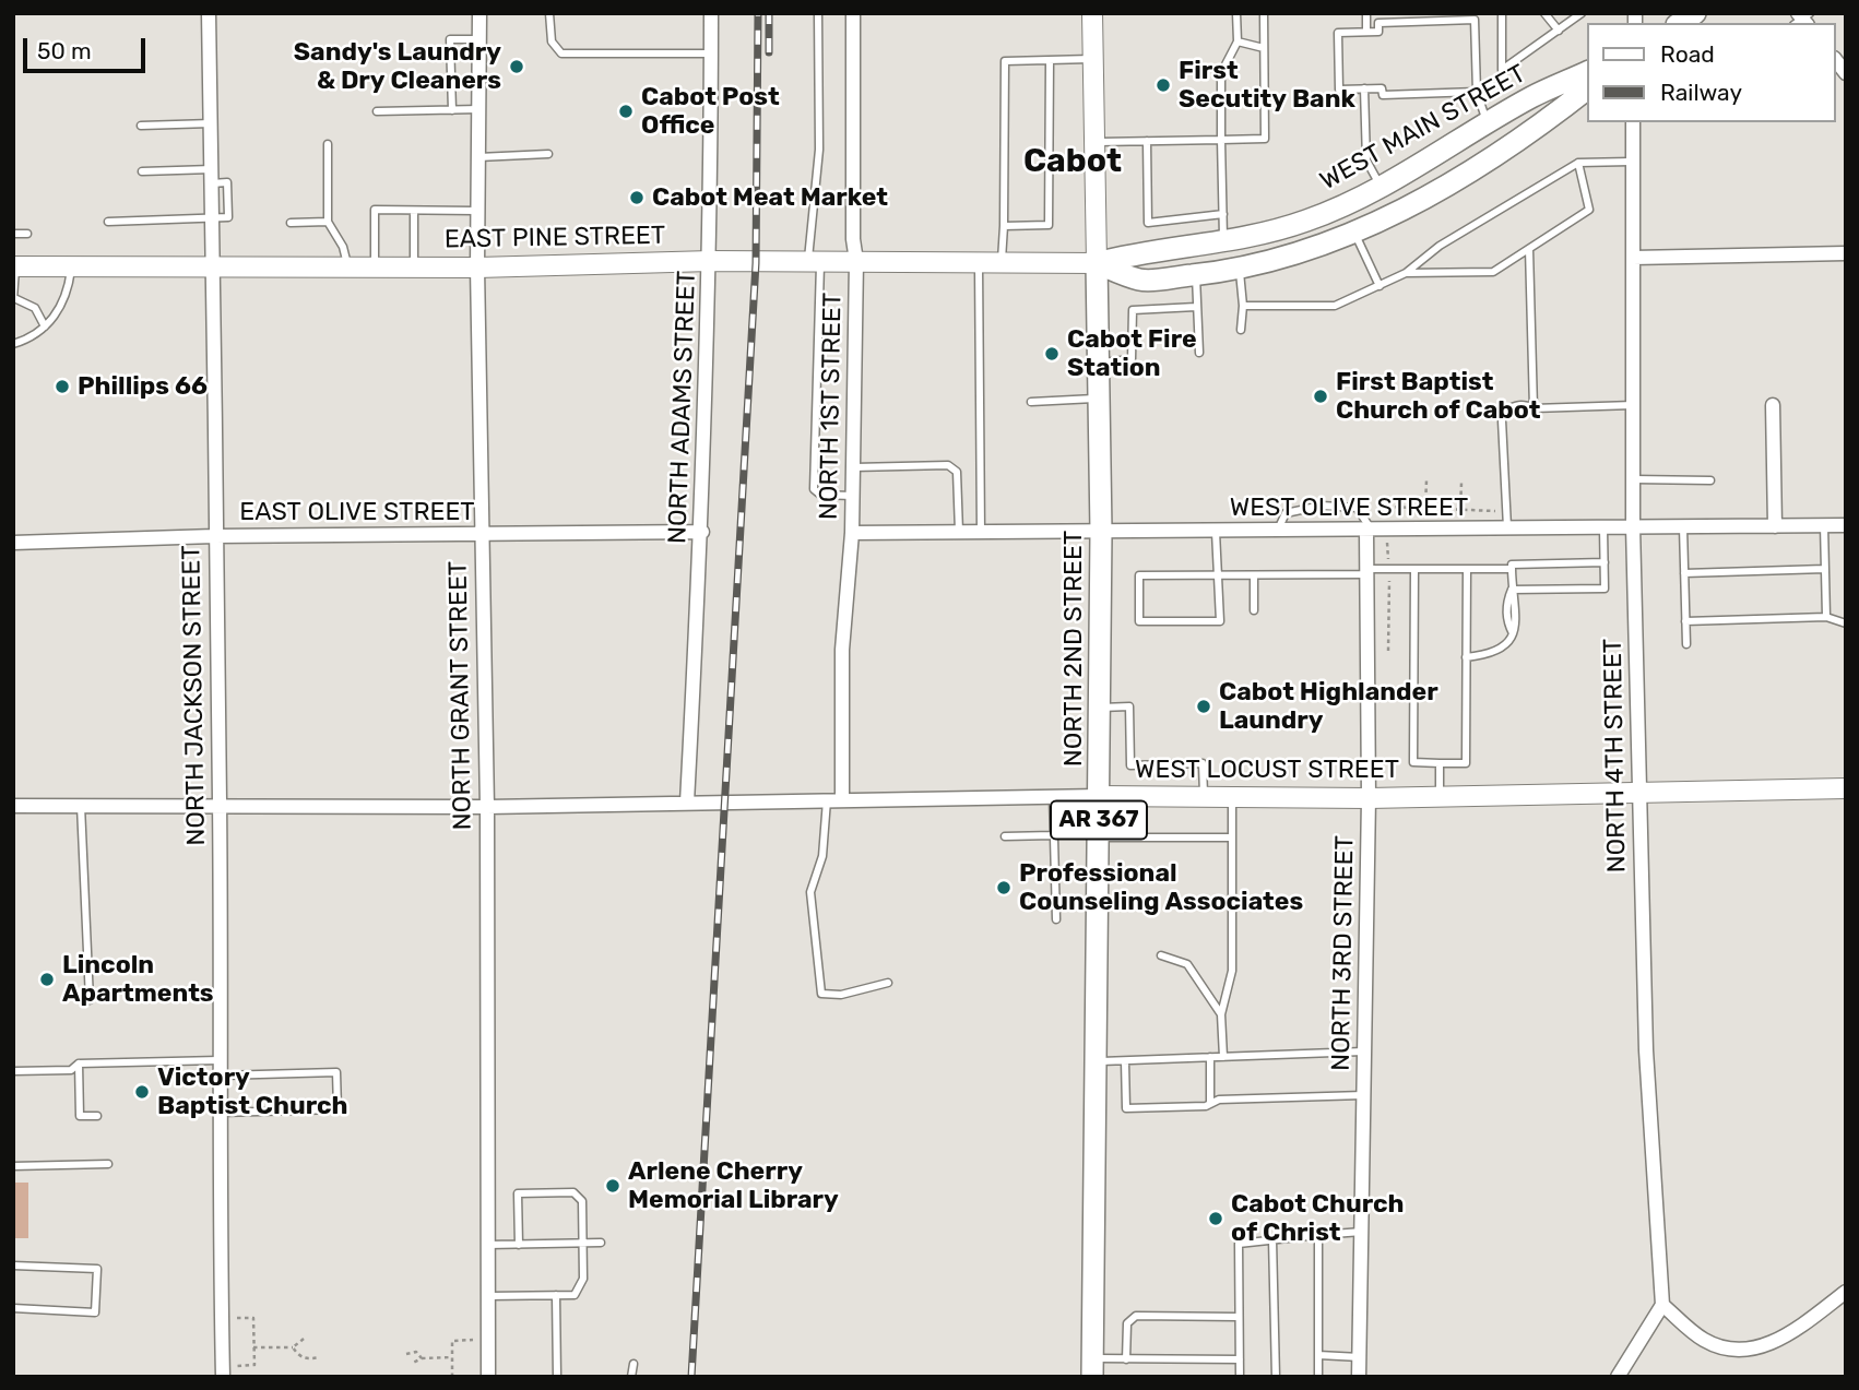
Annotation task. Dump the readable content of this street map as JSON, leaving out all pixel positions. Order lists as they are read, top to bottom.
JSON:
{
  "streets": {
    "main road": [
      "WEST MAIN STREET",
      "EAST PINE STREET",
      "NORTH 2ND STREET",
      "WEST LOCUST STREET",
      "AR 367"
    ],
    "street": [
      "NORTH 1ST STREET",
      "NORTH ADAMS STREET",
      "WEST OLIVE STREET",
      "EAST OLIVE STREET",
      "NORTH JACKSON STREET",
      "NORTH GRANT STREET",
      "NORTH 4TH STREET",
      "NORTH 3RD STREET"
    ]
  },
  "crossings": [
    ["WEST MAIN STREET", "EAST PINE STREET"],
    ["WEST MAIN STREET", "NORTH 2ND STREET"],
    ["EAST PINE STREET", "NORTH 1ST STREET"],
    ["EAST PINE STREET", "NORTH ADAMS STREET"],
    ["EAST PINE STREET", "NORTH 2ND STREET"],
    ["EAST PINE STREET", "NORTH JACKSON STREET"],
    ["EAST PINE STREET", "NORTH GRANT STREET"],
    ["NORTH 1ST STREET", "WEST OLIVE STREET"],
    ["NORTH 1ST STREET", "WEST LOCUST STREET"],
    ["NORTH ADAMS STREET", "EAST OLIVE STREET"],
    ["NORTH ADAMS STREET", "WEST LOCUST STREET"],
    ["WEST OLIVE STREET", "NORTH 2ND STREET"],
    ["WEST OLIVE STREET", "NORTH 4TH STREET"],
    ["WEST OLIVE STREET", "NORTH 3RD STREET"],
    ["EAST OLIVE STREET", "NORTH JACKSON STREET"],
    ["EAST OLIVE STREET", "NORTH GRANT STREET"],
    ["NORTH 2ND STREET", "WEST LOCUST STREET"],
    ["NORTH JACKSON STREET", "WEST LOCUST STREET"],
    ["NORTH GRANT STREET", "WEST LOCUST STREET"],
    ["NORTH 4TH STREET", "WEST LOCUST STREET"],
    ["WEST LOCUST STREET", "NORTH 3RD STREET"]
  ],
  "districts": ["Cabot"],
  "places": [
    "Sandy's Laundry & Dry Cleaners",
    "First Secutity Bank",
    "Cabot Post Office",
    "Cabot Meat Market",
    "Cabot Fire Station",
    "Phillips 66",
    "First Baptist Church of Cabot",
    "Cabot Highlander Laundry",
    "Professional Counseling Associates",
    "Lincoln Apartments",
    "Victory Baptist Church",
    "Arlene Cherry Memorial Library",
    "Cabot Church of Christ"
  ],
  "legend": ["Road", "Railway"],
  "scale_bar": "50 m"
}
